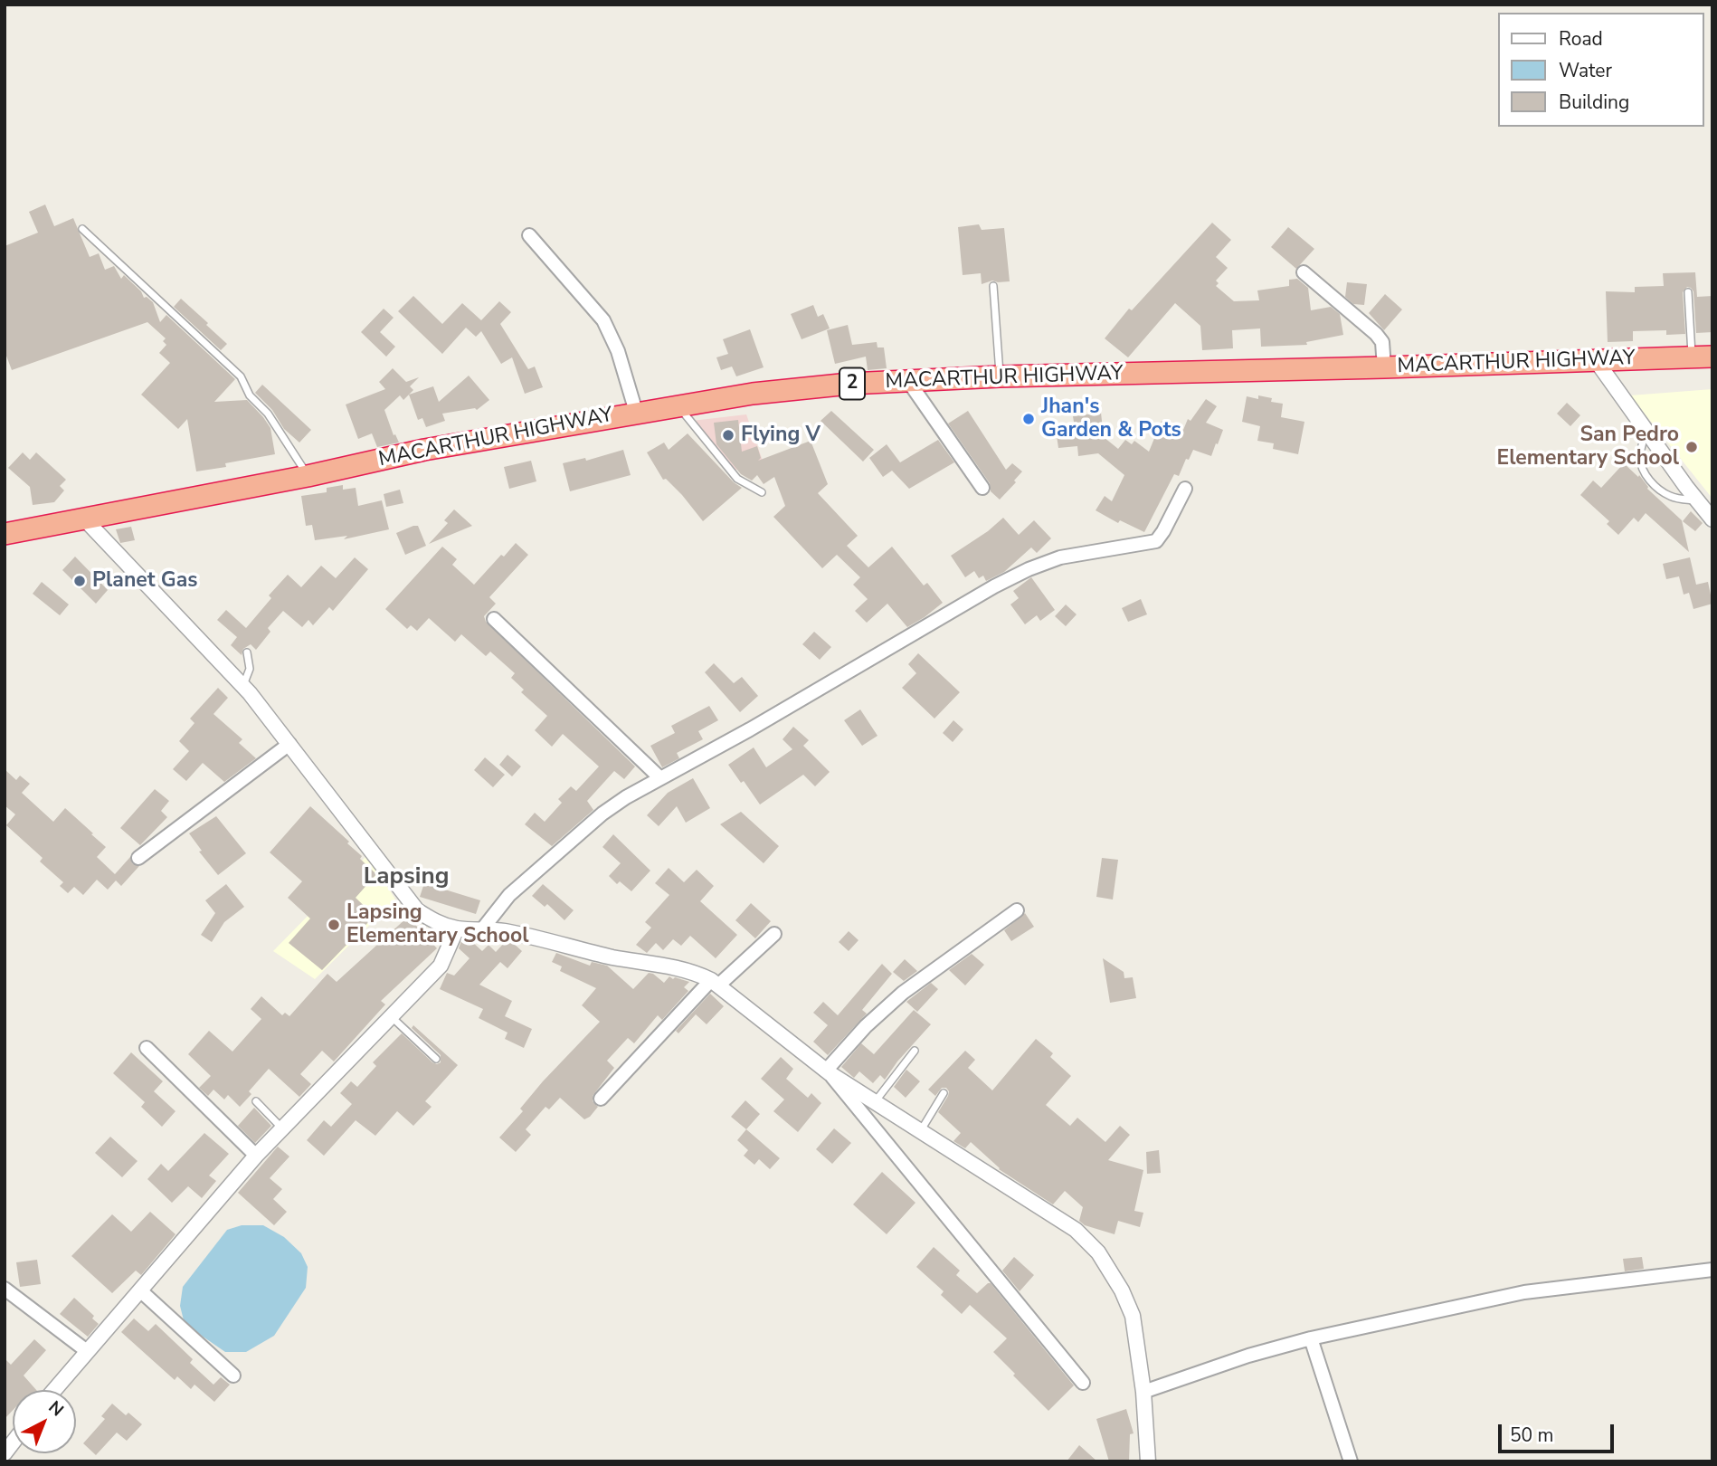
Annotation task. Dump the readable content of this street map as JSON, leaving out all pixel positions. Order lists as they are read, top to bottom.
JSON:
{
  "streets": {
    "highway": ["MACARTHUR HIGHWAY", "2"]
  },
  "districts": ["Lapsing"],
  "places": [
    "Jhan's Garden & Pots",
    "Flying V",
    "San Pedro Elementary School",
    "Planet Gas",
    "Lapsing Elementary School"
  ],
  "legend": ["Road", "Water", "Building"],
  "scale_bar": "50 m",
  "north": "top right"
}
